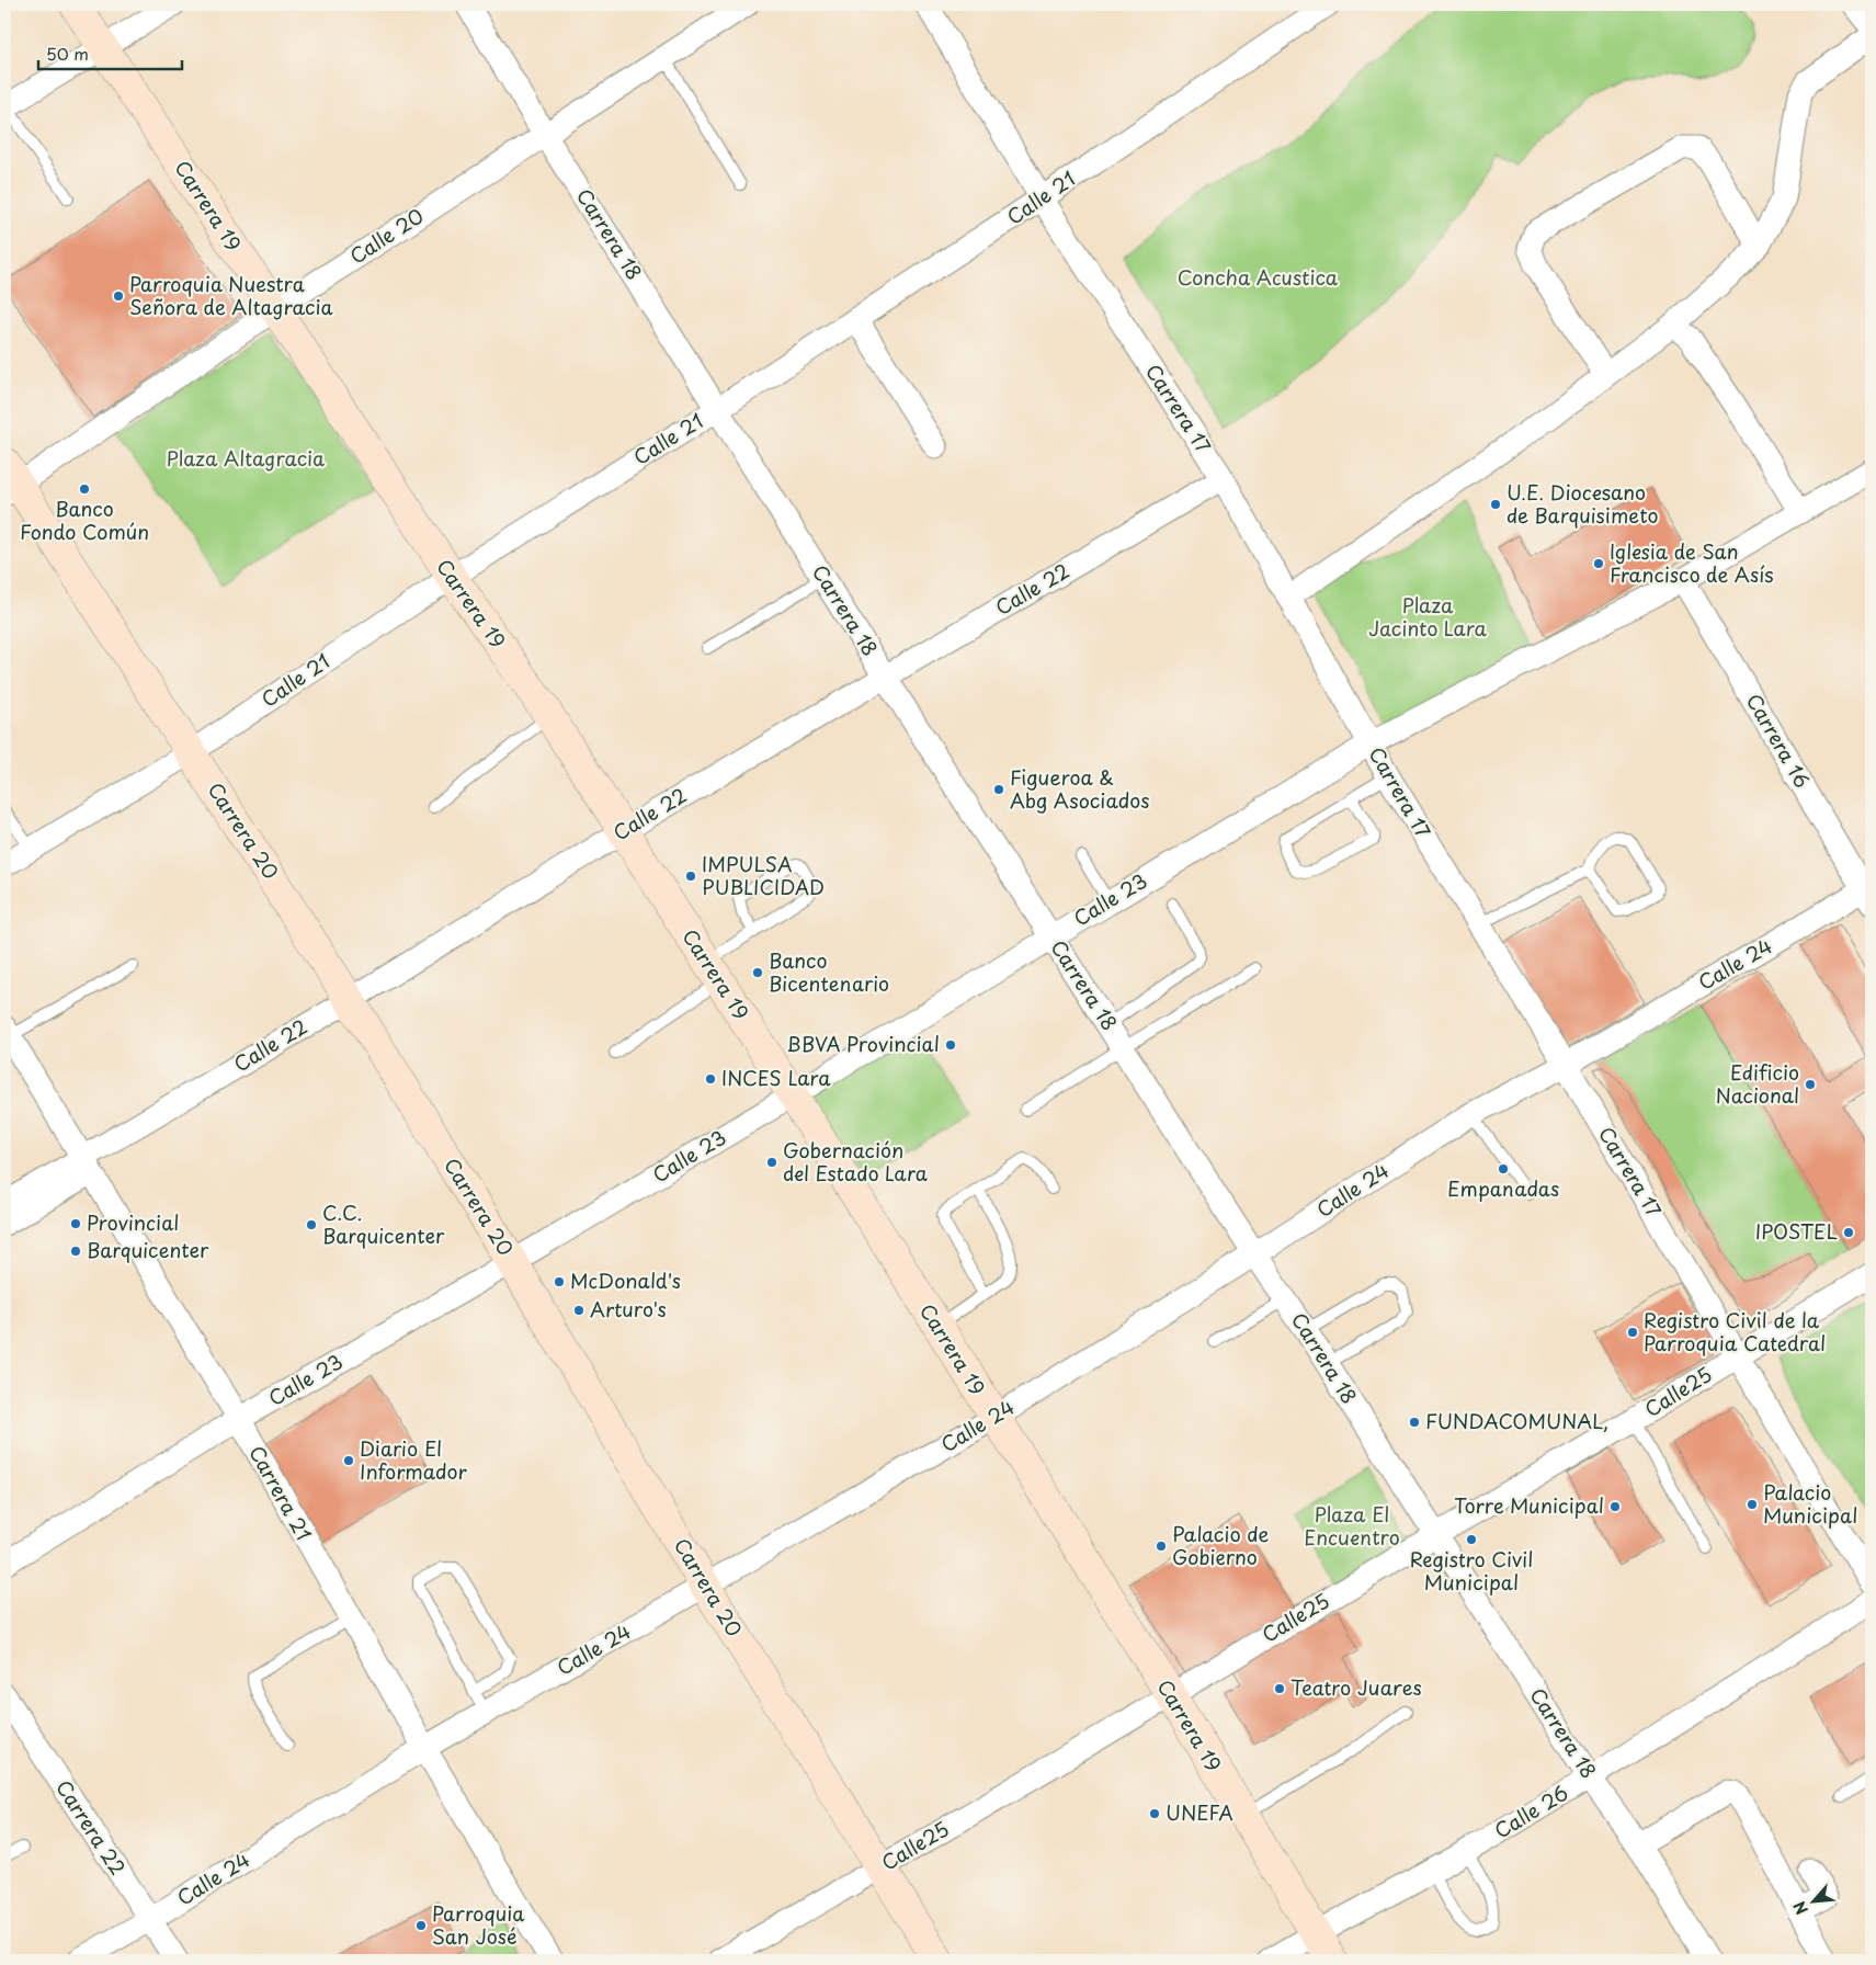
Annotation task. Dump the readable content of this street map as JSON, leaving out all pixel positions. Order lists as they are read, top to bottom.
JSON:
{
  "streets": {
    "street": [
      "Calle 21",
      "Carrera 19",
      "Carrera 18",
      "Calle 20",
      "Carrera 17",
      "Calle 22",
      "Carrera 16",
      "Carrera 20",
      "Calle 23",
      "Calle 24",
      "Calle25",
      "Carrera 21",
      "Calle 26",
      "Carrera 22"
    ]
  },
  "crossings": [
    ["Calle 21", "Carrera 19"],
    ["Calle 21", "Carrera 18"],
    ["Calle 21", "Carrera 17"],
    ["Calle 21", "Carrera 20"],
    ["Carrera 19", "Calle 20"],
    ["Carrera 19", "Calle 22"],
    ["Carrera 19", "Calle 23"],
    ["Carrera 19", "Calle 24"],
    ["Carrera 19", "Calle25"],
    ["Carrera 19", "Calle 26"],
    ["Carrera 18", "Calle 20"],
    ["Carrera 18", "Calle 22"],
    ["Carrera 18", "Calle 23"],
    ["Carrera 18", "Calle 24"],
    ["Carrera 18", "Calle25"],
    ["Carrera 18", "Calle 26"],
    ["Calle 20", "Carrera 20"],
    ["Carrera 17", "Calle 22"],
    ["Carrera 17", "Calle 23"],
    ["Carrera 17", "Calle 24"],
    ["Carrera 17", "Calle25"],
    ["Calle 22", "Carrera 20"],
    ["Calle 22", "Carrera 21"],
    ["Carrera 16", "Calle 23"],
    ["Carrera 16", "Calle 24"],
    ["Carrera 20", "Calle 23"],
    ["Carrera 20", "Calle 24"],
    ["Carrera 20", "Calle25"],
    ["Calle 23", "Carrera 21"],
    ["Calle 24", "Carrera 21"],
    ["Calle 24", "Carrera 22"]
  ],
  "parks": [
    "Concha Acustica",
    "Plaza Altagracia",
    "Plaza Jacinto Lara",
    "Plaza El Encuentro"
  ],
  "places": [
    "Parroquia Nuestra Señora de Altagracia",
    "Banco Fondo Común",
    "U.E. Diocesano de Barquisimeto",
    "Iglesia de San Francisco de Asís",
    "Figueroa & Abg Asociados",
    "IMPULSA PUBLICIDAD",
    "Banco Bicentenario",
    "BBVA Provincial",
    "INCES Lara",
    "Edificio Nacional",
    "Gobernación del Estado Lara",
    "Empanadas",
    "Provincial",
    "C.C. Barquicenter",
    "IPOSTEL",
    "Barquicenter",
    "McDonald's",
    "Arturo's",
    "Registro Civil de la Parroquia Catedral",
    "FUNDACOMUNAL,",
    "Diario El Informador",
    "Palacio Municipal",
    "Torre Municipal",
    "Registro Civil Municipal",
    "Palacio de Gobierno",
    "Teatro Juares",
    "UNEFA",
    "Parroquia San José"
  ],
  "scale_bar": "50 m",
  "north": "bottom left"
}
